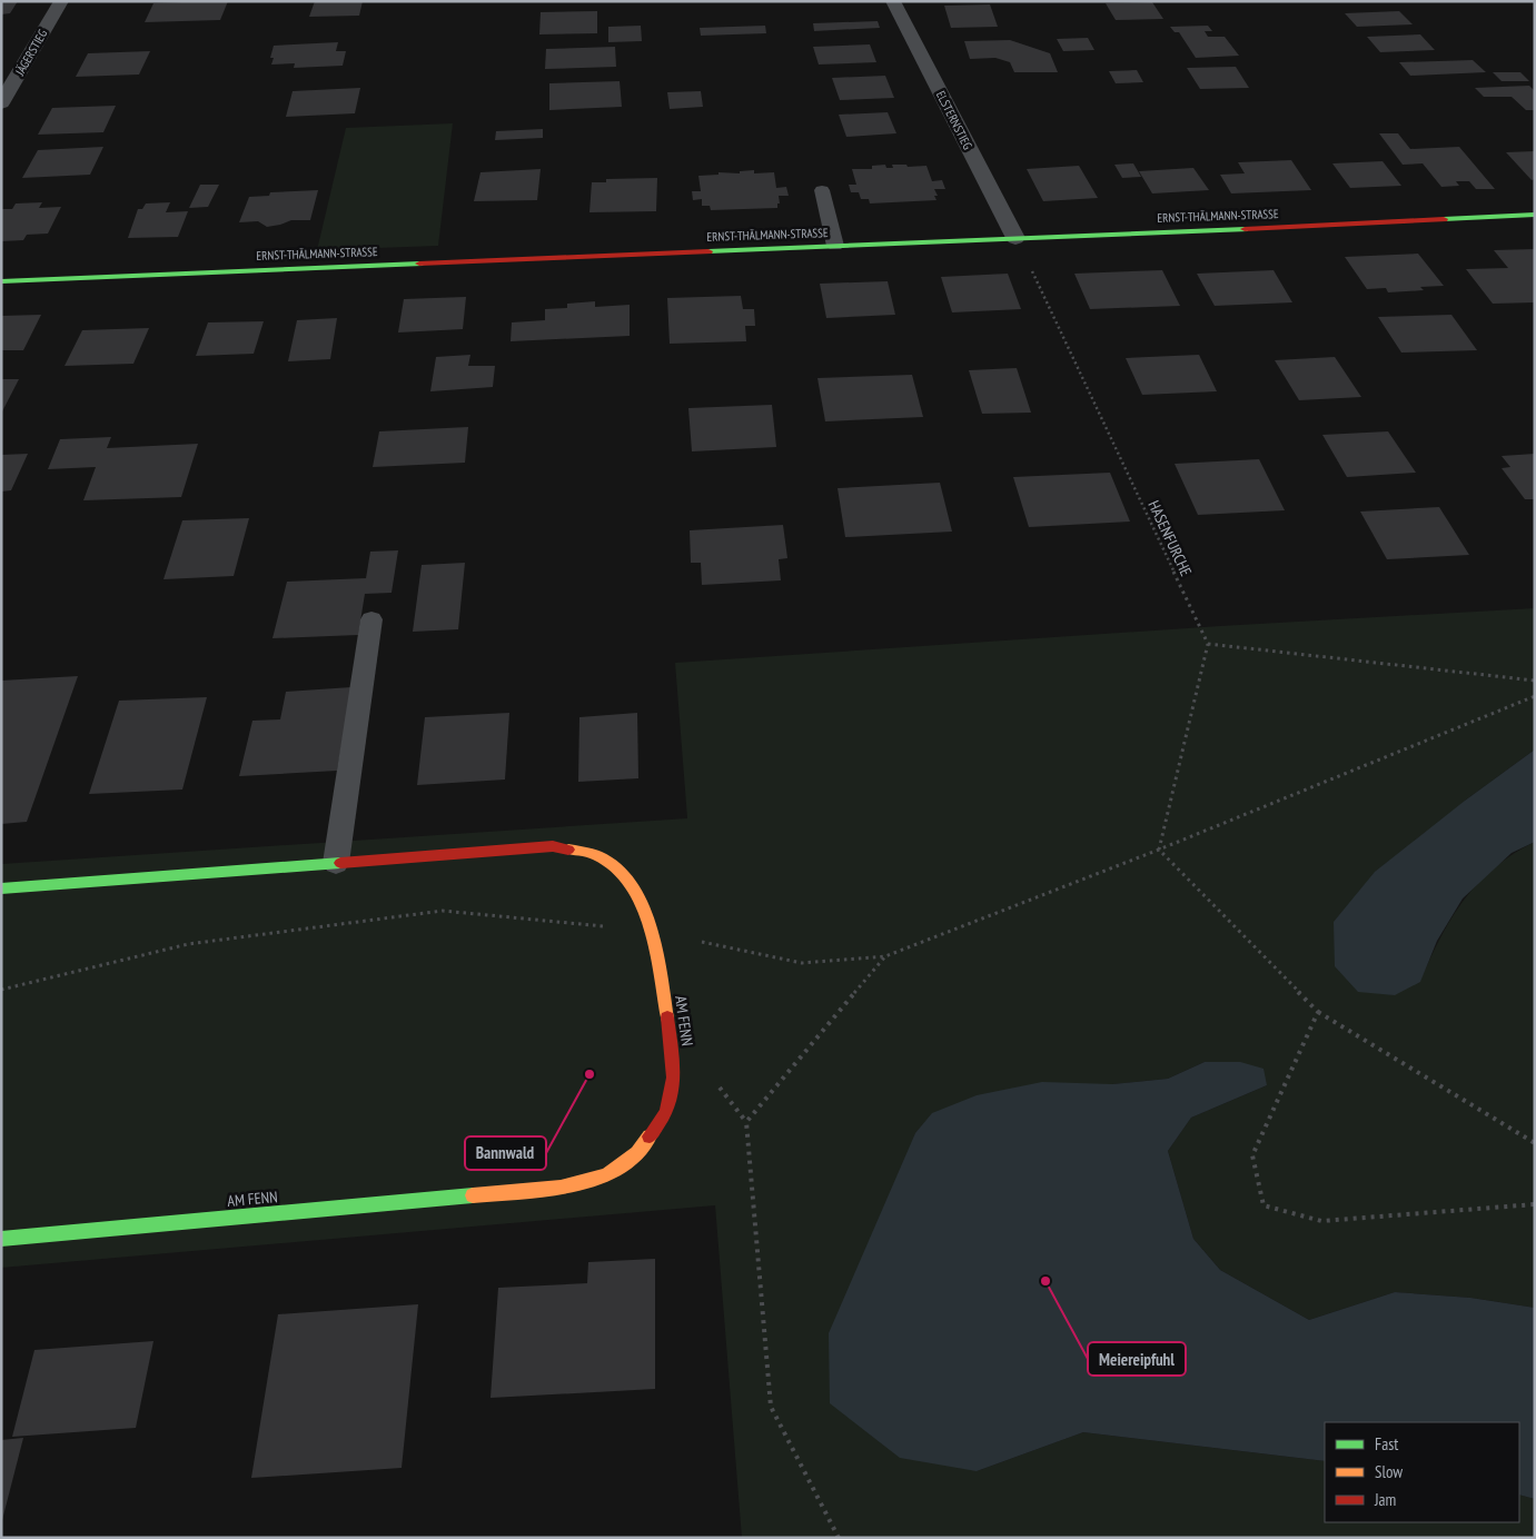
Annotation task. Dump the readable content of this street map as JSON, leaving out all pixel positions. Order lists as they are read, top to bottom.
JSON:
{
  "streets": {
    "street": [
      "JÄGERSTIEG",
      "ELSTERNSTIEG",
      "ERNST-THÄLMANN-STRASSE",
      "AM FENN"
    ],
    "path": ["HASENFURCHE"]
  },
  "crossings": [
    ["ELSTERNSTIEG", "ERNST-THÄLMANN-STRASSE"]
  ],
  "places": ["Bannwald", "Meiereipfuhl"],
  "legend": ["Fast", "Slow", "Jam"]
}
